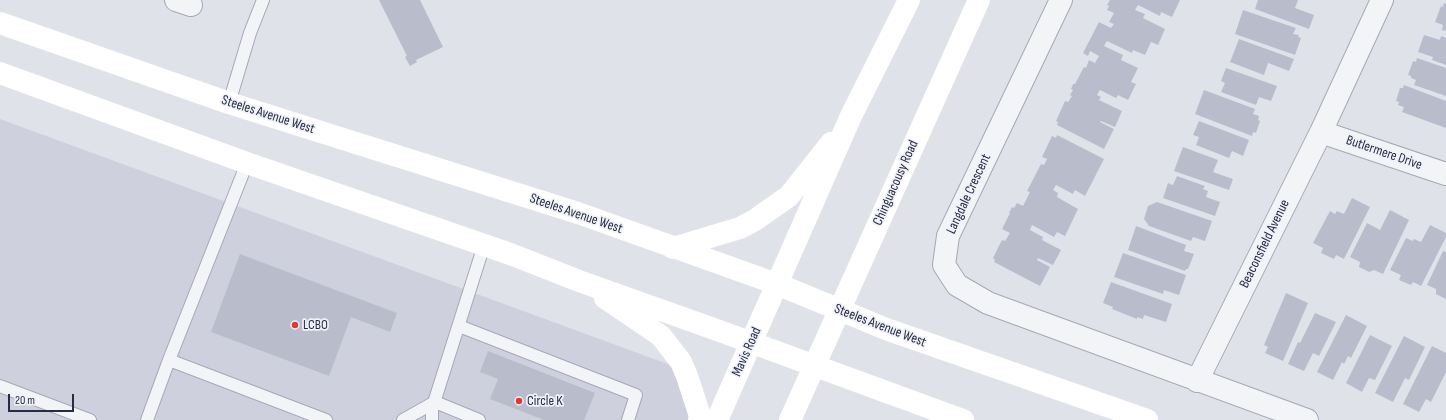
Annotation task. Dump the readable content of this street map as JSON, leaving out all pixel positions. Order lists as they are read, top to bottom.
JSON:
{
  "streets": {
    "main road": ["Steeles Avenue West", "Chinguacousy Road", "Mavis Road"],
    "street": ["Butlermere Drive", "Langdale Crescent", "Beaconsfield Avenue"]
  },
  "crossings": [
    ["Steeles Avenue West", "Chinguacousy Road"],
    ["Steeles Avenue West", "Mavis Road"],
    ["Butlermere Drive", "Beaconsfield Avenue"],
    ["Langdale Crescent", "Beaconsfield Avenue"]
  ],
  "places": ["LCBO", "Circle K"],
  "scale_bar": "20 m"
}
